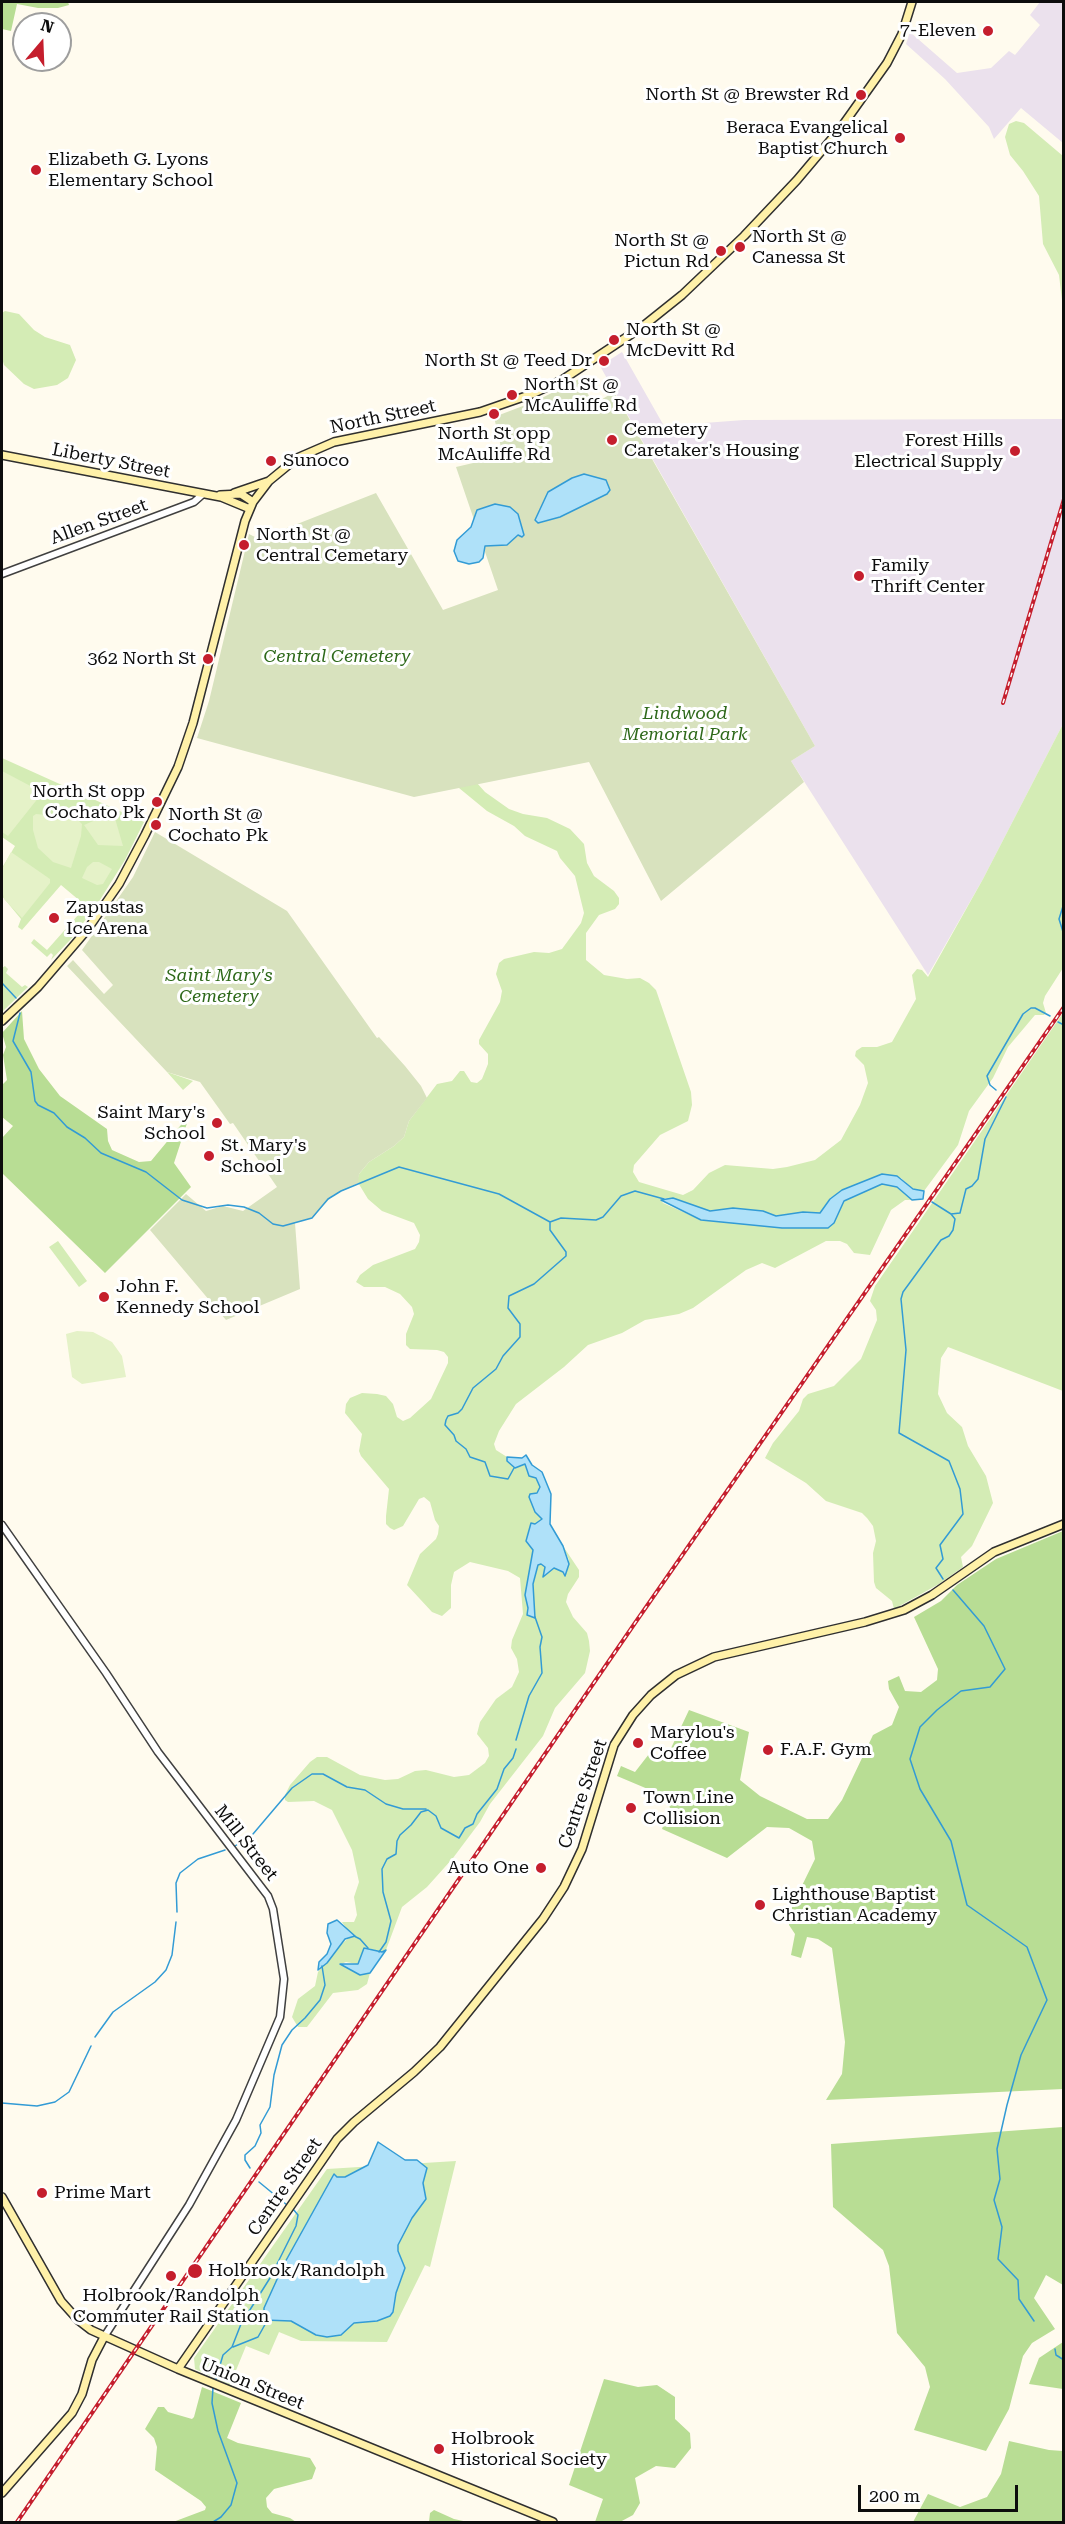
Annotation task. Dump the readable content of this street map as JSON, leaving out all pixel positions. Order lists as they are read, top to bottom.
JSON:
{
  "streets": {
    "main road": [
      "North Street",
      "Liberty Street",
      "Centre Street",
      "Union Street"
    ],
    "street": ["Allen Street", "Mill Street"]
  },
  "crossings": [
    ["North Street", "Liberty Street"],
    ["Liberty Street", "Allen Street"],
    ["Centre Street", "Union Street"],
    ["Mill Street", "Union Street"]
  ],
  "parks": ["Central Cemetery", "Lindwood Memorial Park", "Saint Mary's Cemetery"],
  "places": [
    "7-Eleven",
    "North St @ Brewster Rd",
    "Beraca Evangelical Baptist Church",
    "Elizabeth G. Lyons Elementary School",
    "North St @ Canessa St",
    "North St @ Pictun Rd",
    "North St @ McDevitt Rd",
    "North St @ Teed Dr",
    "North St @ McAuliffe Rd",
    "North St opp McAuliffe Rd",
    "Cemetery Caretaker's Housing",
    "Forest Hills Electrical Supply",
    "Sunoco",
    "North St @ Central Cemetary",
    "Family Thrift Center",
    "362 North St",
    "North St opp Cochato Pk",
    "North St @ Cochato Pk",
    "Zapustas Ice Arena",
    "Saint Mary's School",
    "St. Mary's School",
    "John F. Kennedy School",
    "Marylou's Coffee",
    "F.A.F. Gym",
    "Town Line Collision",
    "Auto One",
    "Lighthouse Baptist Christian Academy",
    "Prime Mart",
    "Holbrook/Randolph",
    "Holbrook/Randolph Commuter Rail Station",
    "Holbrook Historical Society"
  ],
  "scale_bar": "200 m",
  "north": "top"
}
